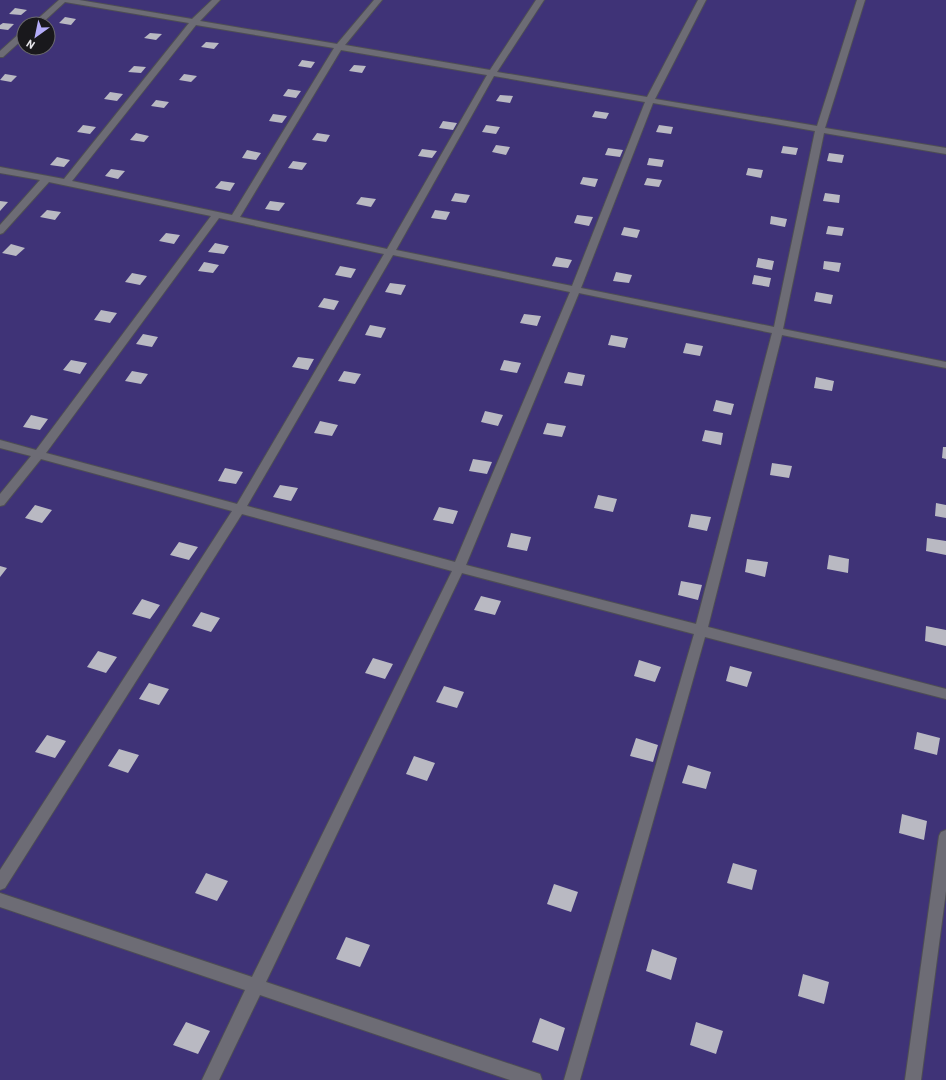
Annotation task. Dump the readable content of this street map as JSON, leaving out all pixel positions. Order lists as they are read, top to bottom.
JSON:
{
  "north": "bottom left"
}
